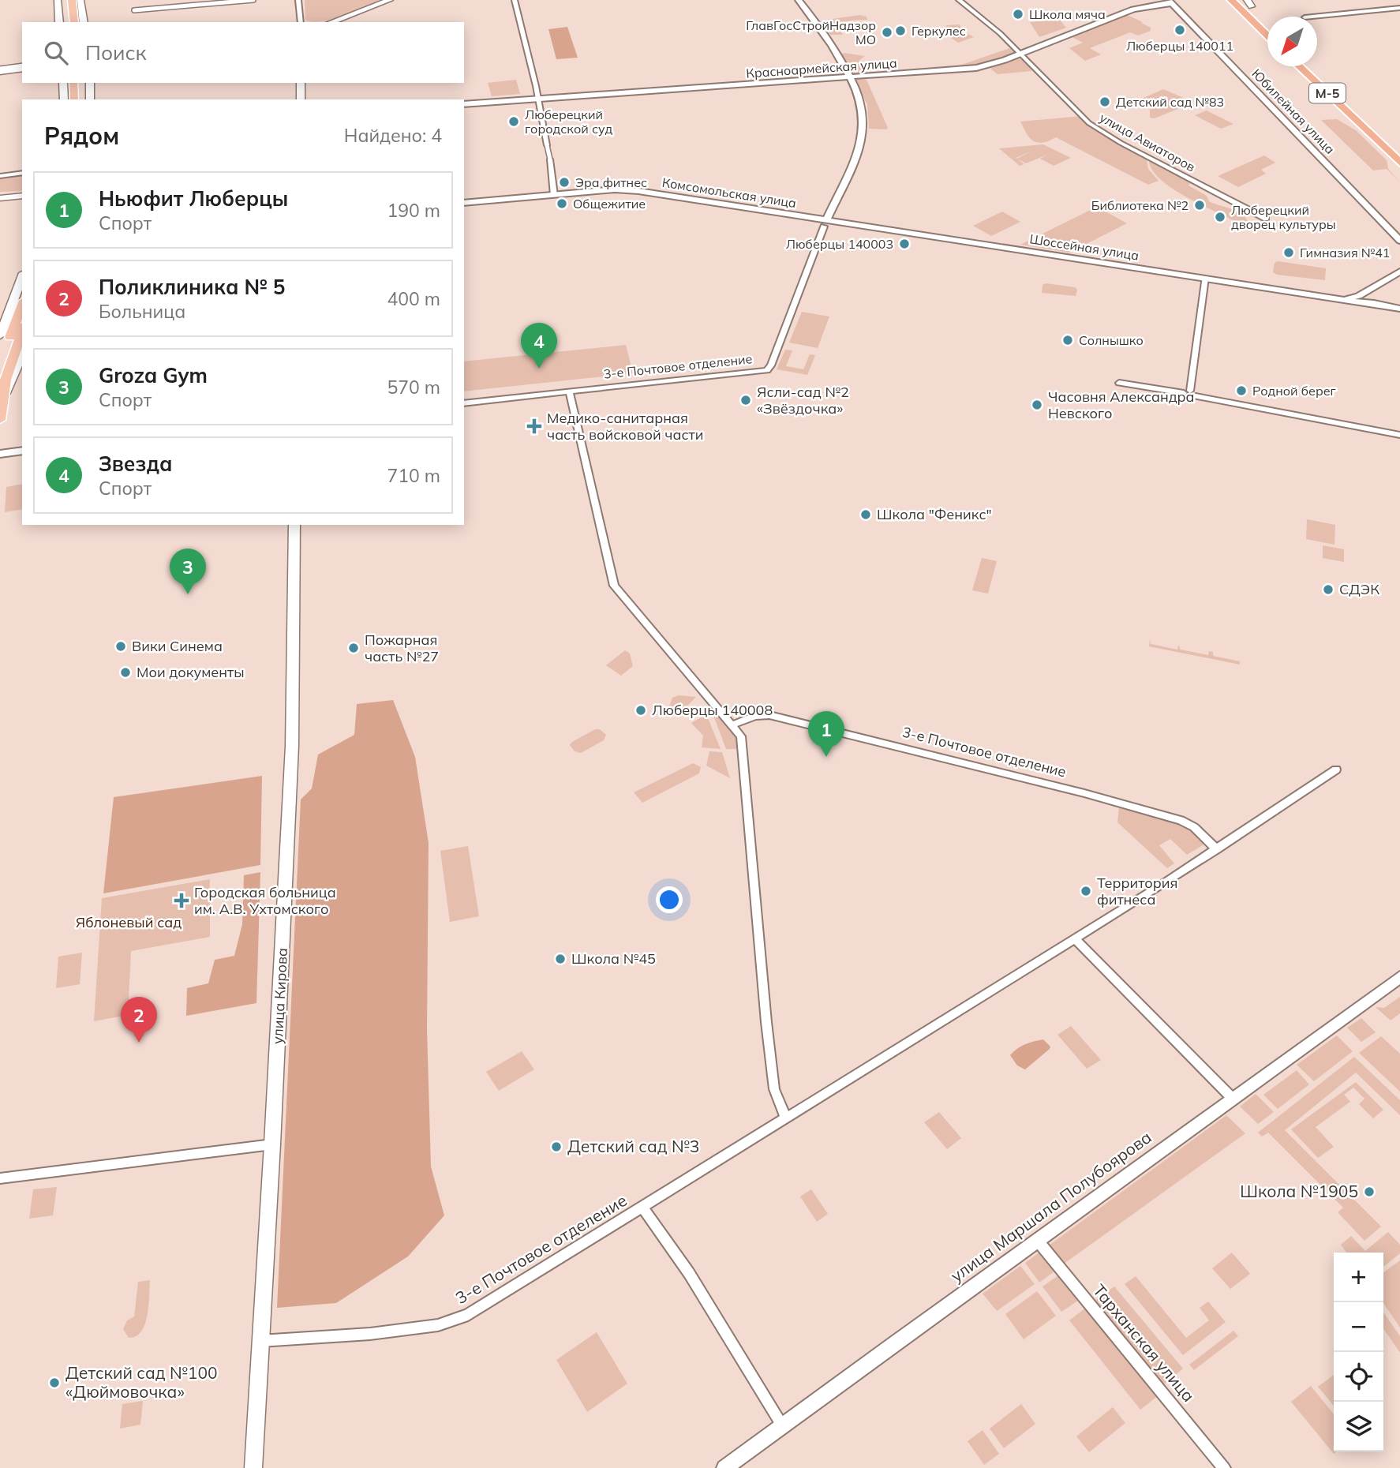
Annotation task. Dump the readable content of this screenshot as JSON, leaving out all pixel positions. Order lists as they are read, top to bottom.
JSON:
{
  "streets": {
    "highway": ["М-5"],
    "main road": ["улица Кирова"],
    "street": [
      "Красноармейская улица",
      "Юбилейная улица",
      "улица Авиаторов",
      "Комсомольская улица",
      "Шоссейная улица",
      "3-е Почтовое отделение",
      "улица Маршала Полубоярова",
      "Тарханская улица"
    ]
  },
  "crossings": [
    ["Красноармейская улица", "Юбилейная улица"],
    ["Красноармейская улица", "улица Авиаторов"],
    ["Комсомольская улица", "Шоссейная улица"],
    ["Комсомольская улица", "3-е Почтовое отделение"],
    ["Шоссейная улица", "3-е Почтовое отделение"],
    ["3-е Почтовое отделение", "улица Кирова"],
    ["3-е Почтовое отделение", "улица Маршала Полубоярова"],
    ["улица Маршала Полубоярова", "Тарханская улица"]
  ],
  "parks": ["Яблоневый сад"],
  "places": {
    "other": [
      "Школа мяча",
      "Люберцы 140011",
      "Геркулес",
      "ГлавГосСтройНадзор МО",
      "Детский сад №83",
      "Люберецкий городской суд",
      "Эра фитнес",
      "Общежитие",
      "Библиотека №2",
      "Люберецкий дворец культуры",
      "Люберцы 140003",
      "Гимназия №41",
      "Солнышко",
      "Родной берег",
      "Ясли-сад №2 «Звёздочка»",
      "Часовня Александра Невского",
      "Школа \"Феникс\"",
      "СДЭК",
      "Вики Синема",
      "Пожарная часть №27",
      "Мои документы",
      "Люберцы 140008",
      "Территория фитнеса",
      "Школа №45",
      "Детский сад №3",
      "Школа №1905",
      "Детский сад №100 «Дюймовочка»"
    ],
    "health": ["Медико-санитарная часть войсковой части", "Городская больница им. А.В. Ухтомского"]
  },
  "north": "bottom left",
  "page": {
    "search": "Поиск",
    "heading": ["Рядом", "Найдено: 4"],
    "list": [
      {
        "mark": "1",
        "name": "Ньюфит Люберцы",
        "note": "Спорт",
        "value": "190 m"
      },
      {
        "mark": "2",
        "name": "Поликлиника № 5",
        "note": "Больница",
        "value": "400 m"
      },
      {
        "mark": "3",
        "name": "Groza Gym",
        "note": "Спорт",
        "value": "570 m"
      },
      {
        "mark": "4",
        "name": "Звезда",
        "note": "Спорт",
        "value": "710 m"
      }
    ],
    "pins": [
      "4",
      "3",
      "1",
      "2"
    ],
    "map_buttons": ["+", "−"]
  }
}
